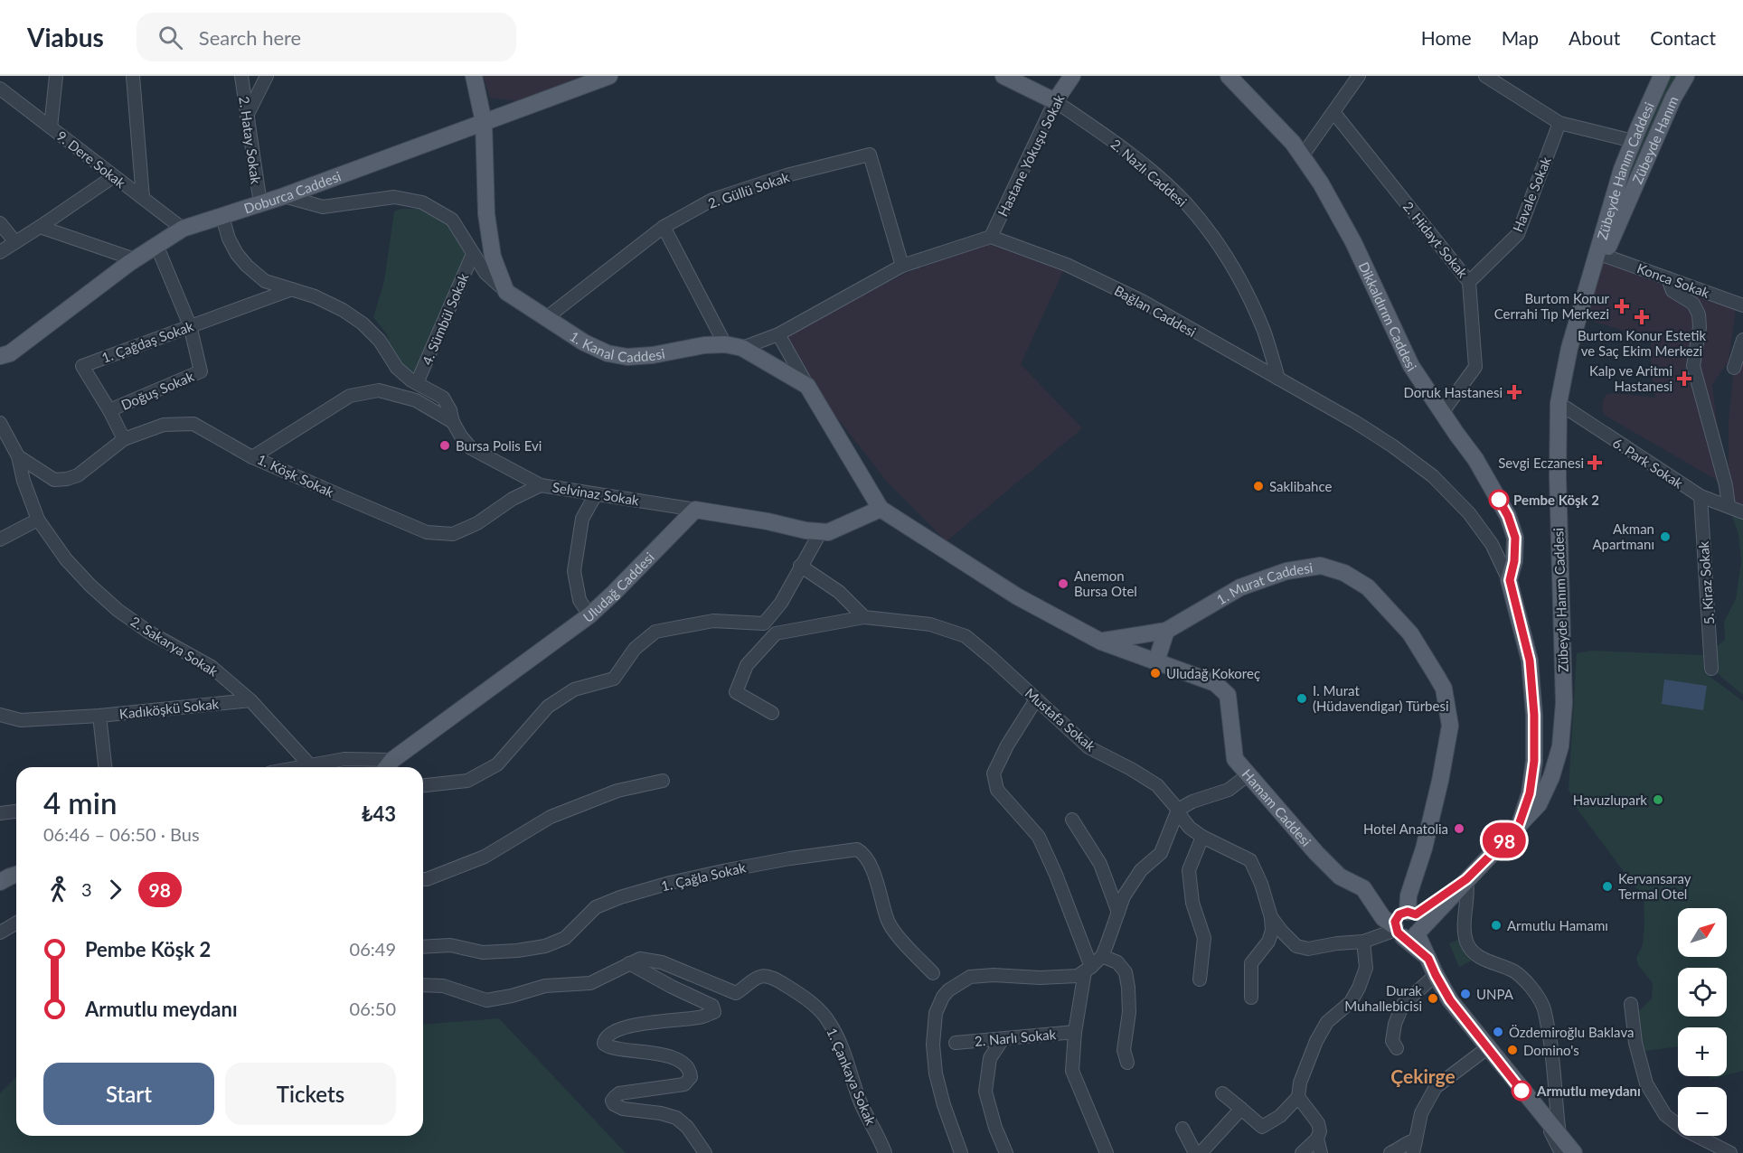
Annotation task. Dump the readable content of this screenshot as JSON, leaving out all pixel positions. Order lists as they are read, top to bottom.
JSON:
{
  "streets": {
    "main road": [
      "Zübeyde Hanım",
      "Hastane Yokuşu Sokak",
      "Zübeyde Hanım Caddesi",
      "Doburca Caddesi",
      "Dikkaldırım Caddesi",
      "1. Kanal Caddesi",
      "1. Murat Caddesi",
      "Uludağ Caddesi",
      "Hamam Caddesi"
    ],
    "street": [
      "2. Hatay Sokak",
      "9. Dere Sokak",
      "2. Nazlı Caddesi",
      "2. Güllü Sokak",
      "Havale Sokak",
      "2. Hidayt Sokak",
      "Konca Sokak",
      "Bağlan Caddesi",
      "4. Sümbül Sokak",
      "1. Çağdaş Sokak",
      "Doğuş Sokak",
      "6. Park Sokak",
      "1. Köşk Sokak",
      "Selvinaz Sokak",
      "5. Kiraz Sokak",
      "2. Sakarya Sokak",
      "Kadıköşkü Sokak",
      "Mustafa Sokak",
      "1. Çağla Sokak",
      "2. Narlı Sokak",
      "1. Çankaya Sokak"
    ]
  },
  "crossings": [
    ["2. Hatay Sokak", "Doburca Caddesi"],
    ["Zübeyde Hanım", "Zübeyde Hanım Caddesi"],
    ["Zübeyde Hanım", "Konca Sokak"],
    ["Hastane Yokuşu Sokak", "2. Nazlı Caddesi"],
    ["Hastane Yokuşu Sokak", "Bağlan Caddesi"],
    ["9. Dere Sokak", "Doburca Caddesi"],
    ["Zübeyde Hanım Caddesi", "Dikkaldırım Caddesi"],
    ["Zübeyde Hanım Caddesi", "6. Park Sokak"],
    ["2. Nazlı Caddesi", "Bağlan Caddesi"],
    ["2. Güllü Sokak", "1. Kanal Caddesi"],
    ["Doburca Caddesi", "Doğuş Sokak"],
    ["Doburca Caddesi", "Selvinaz Sokak"],
    ["Havale Sokak", "2. Hidayt Sokak"],
    ["2. Hidayt Sokak", "Dikkaldırım Caddesi"],
    ["Bağlan Caddesi", "Dikkaldırım Caddesi"],
    ["4. Sümbül Sokak", "Selvinaz Sokak"],
    ["1. Çağdaş Sokak", "Doğuş Sokak"],
    ["1. Çağdaş Sokak", "Selvinaz Sokak"],
    ["6. Park Sokak", "5. Kiraz Sokak"],
    ["1. Köşk Sokak", "Selvinaz Sokak"],
    ["Selvinaz Sokak", "Uludağ Caddesi"],
    ["1. Murat Caddesi", "Mustafa Sokak"],
    ["1. Murat Caddesi", "Hamam Caddesi"],
    ["2. Sakarya Sokak", "Kadıköşkü Sokak"],
    ["Mustafa Sokak", "Hamam Caddesi"]
  ],
  "districts": ["Çekirge"],
  "places": {
    "health": [
      "Burtom Konur Cerrahi Tıp Merkezi",
      "Burtom Konur Estetik ve Saç Ekim Merkezi",
      "Kalp ve Aritmi Hastanesi",
      "Doruk Hastanesi",
      "Sevgi Eczanesi"
    ],
    "other": [
      "Bursa Polis Evi",
      "Saklibahce",
      "Pembe Köşk 2",
      "Akman Apartmanı",
      "Anemon Bursa Otel",
      "Uludağ Kokoreç",
      "I. Murat (Hüdavendigar) Türbesi",
      "Havuzlupark",
      "Hotel Anatolia",
      "Kervansaray Termal Otel",
      "Armutlu Hamamı",
      "UNPA",
      "Durak Muhallebicisi",
      "Özdemiroğlu Baklava",
      "Domino's",
      "Armutlu meydanı"
    ]
  },
  "lines": ["bus line 98"],
  "north": "top right",
  "page": {
    "header": "Viabus",
    "search": "Search here",
    "nav": [
      "Home",
      "Map",
      "About",
      "Contact"
    ],
    "on_map": "98",
    "heading": ["4 min", "06:46 – 06:50 · Bus", "₺43"],
    "legs": ["3", "98"],
    "map_buttons": ["+", "−"],
    "list": [
      {
        "name": "Pembe Köşk 2",
        "value": "06:49"
      },
      {
        "name": "Armutlu meydanı",
        "value": "06:50"
      }
    ],
    "buttons": ["Start", "Tickets"]
  }
}
